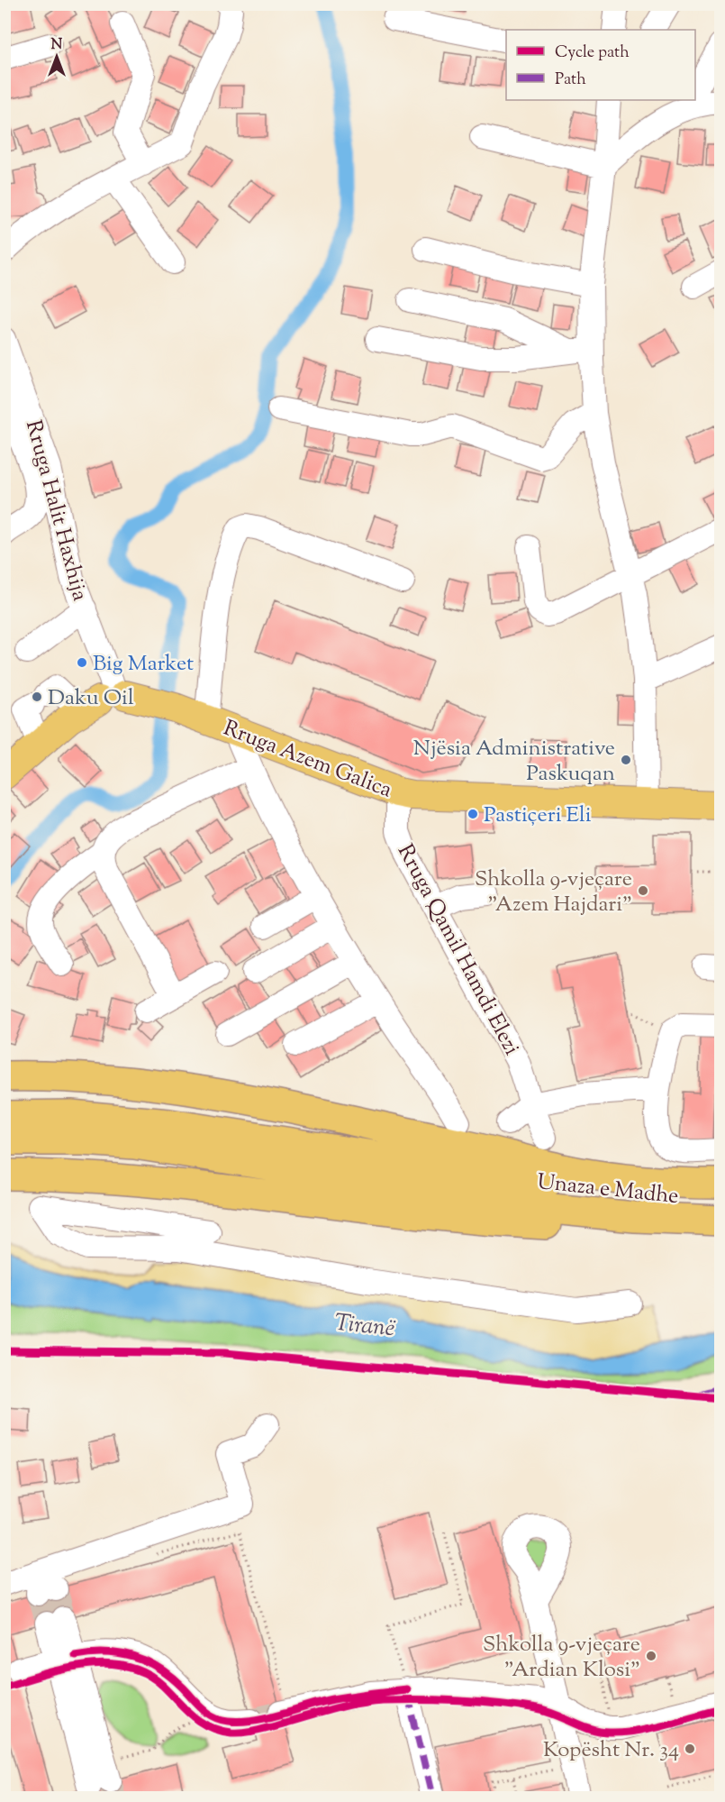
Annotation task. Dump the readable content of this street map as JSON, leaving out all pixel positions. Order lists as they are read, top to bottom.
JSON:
{
  "streets": {
    "highway": ["Unaza e Madhe"],
    "main road": ["Rruga Azem Galica"],
    "street": ["Rruga Halit Haxhija", "Rruga Qamil Hamdi Elezi"]
  },
  "crossings": [
    ["Rruga Halit Haxhija", "Rruga Azem Galica"],
    ["Rruga Azem Galica", "Rruga Qamil Hamdi Elezi"]
  ],
  "water": ["Tiranë"],
  "places": [
    "Big Market",
    "Daku Oil",
    "Njësia Administrative Paskuqan",
    "Pastiçeri Eli",
    "Shkolla 9-vjeçare \"Azem Hajdari\"",
    "Shkolla 9-vjeçare \"Ardian Klosi\"",
    "Kopësht Nr. 34"
  ],
  "legend": ["Cycle path", "Path"],
  "north": "top"
}
